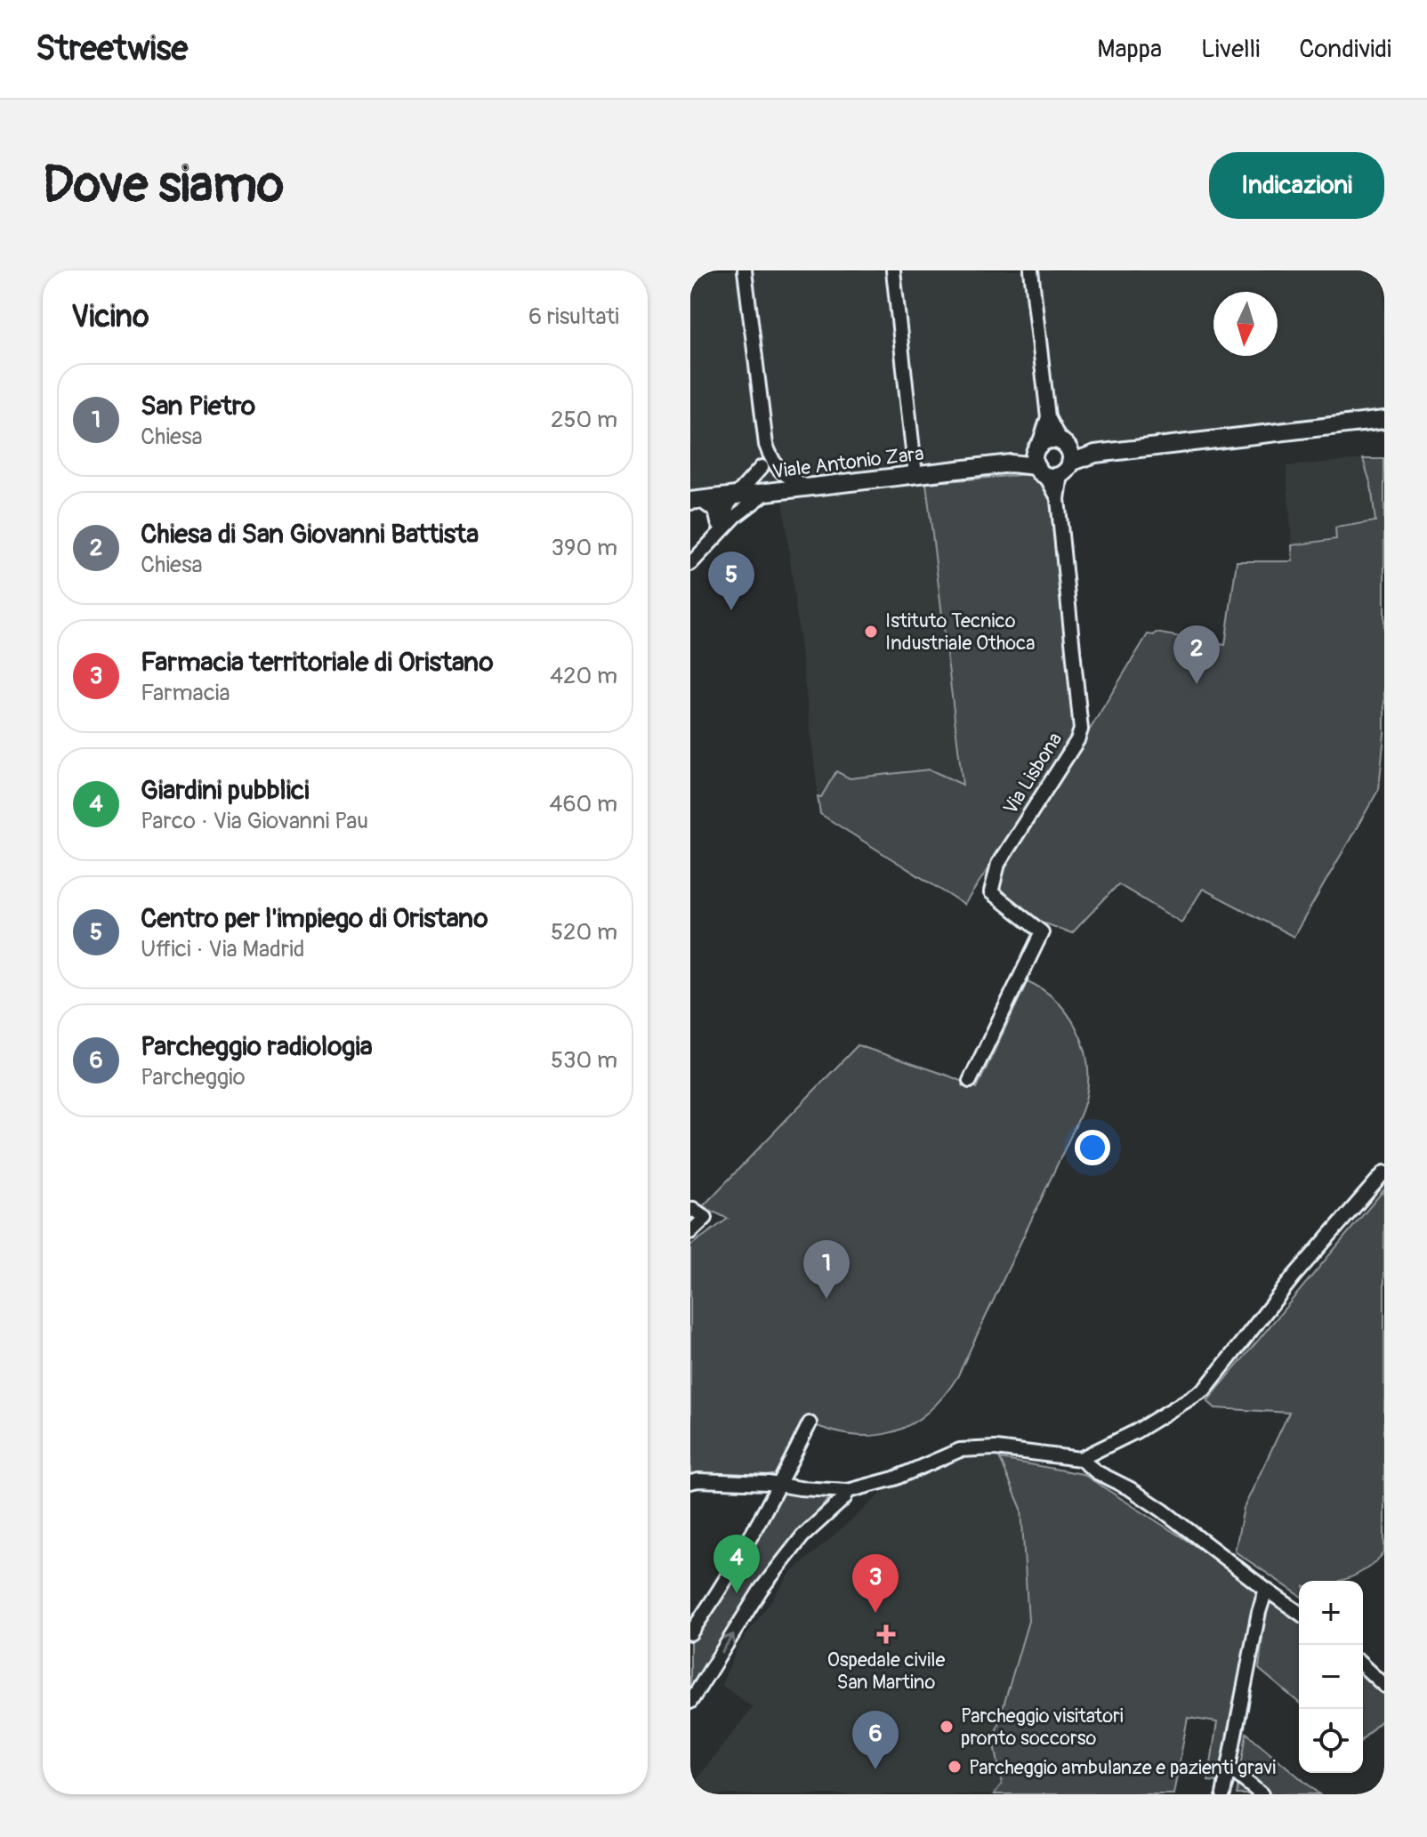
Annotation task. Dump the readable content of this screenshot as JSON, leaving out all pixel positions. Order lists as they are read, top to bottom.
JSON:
{
  "streets": {
    "main road": ["Viale Antonio Zara"],
    "street": ["Via Lisbona"]
  },
  "crossings": [
    ["Viale Antonio Zara", "Via Lisbona"]
  ],
  "places": {
    "other": ["Istituto Tecnico Industriale Othoca", "Parcheggio visitatori pronto soccorso", "Parcheggio ambulanze e pazienti gravi"],
    "health": ["Ospedale civile San Martino"]
  },
  "north": "bottom",
  "page": {
    "header": "Streetwise",
    "nav": ["Mappa", "Livelli", "Condividi"],
    "buttons": "Indicazioni",
    "title": "Dove siamo",
    "heading": ["Vicino", "6 risultati"],
    "list": [
      {
        "mark": "1",
        "name": "San Pietro",
        "note": "Chiesa",
        "value": "250 m"
      },
      {
        "mark": "2",
        "name": "Chiesa di San Giovanni Battista",
        "note": "Chiesa",
        "value": "390 m"
      },
      {
        "mark": "3",
        "name": "Farmacia territoriale di Oristano",
        "note": "Farmacia",
        "value": "420 m"
      },
      {
        "mark": "4",
        "name": "Giardini pubblici",
        "note": "Parco · Via Giovanni Pau",
        "value": "460 m"
      },
      {
        "mark": "5",
        "name": "Centro per l'impiego di Oristano",
        "note": "Uffici · Via Madrid",
        "value": "520 m"
      },
      {
        "mark": "6",
        "name": "Parcheggio radiologia",
        "note": "Parcheggio",
        "value": "530 m"
      }
    ],
    "pins": [
      "5",
      "2",
      "1",
      "4",
      "3",
      "6"
    ],
    "map_buttons": ["+", "−"]
  }
}
